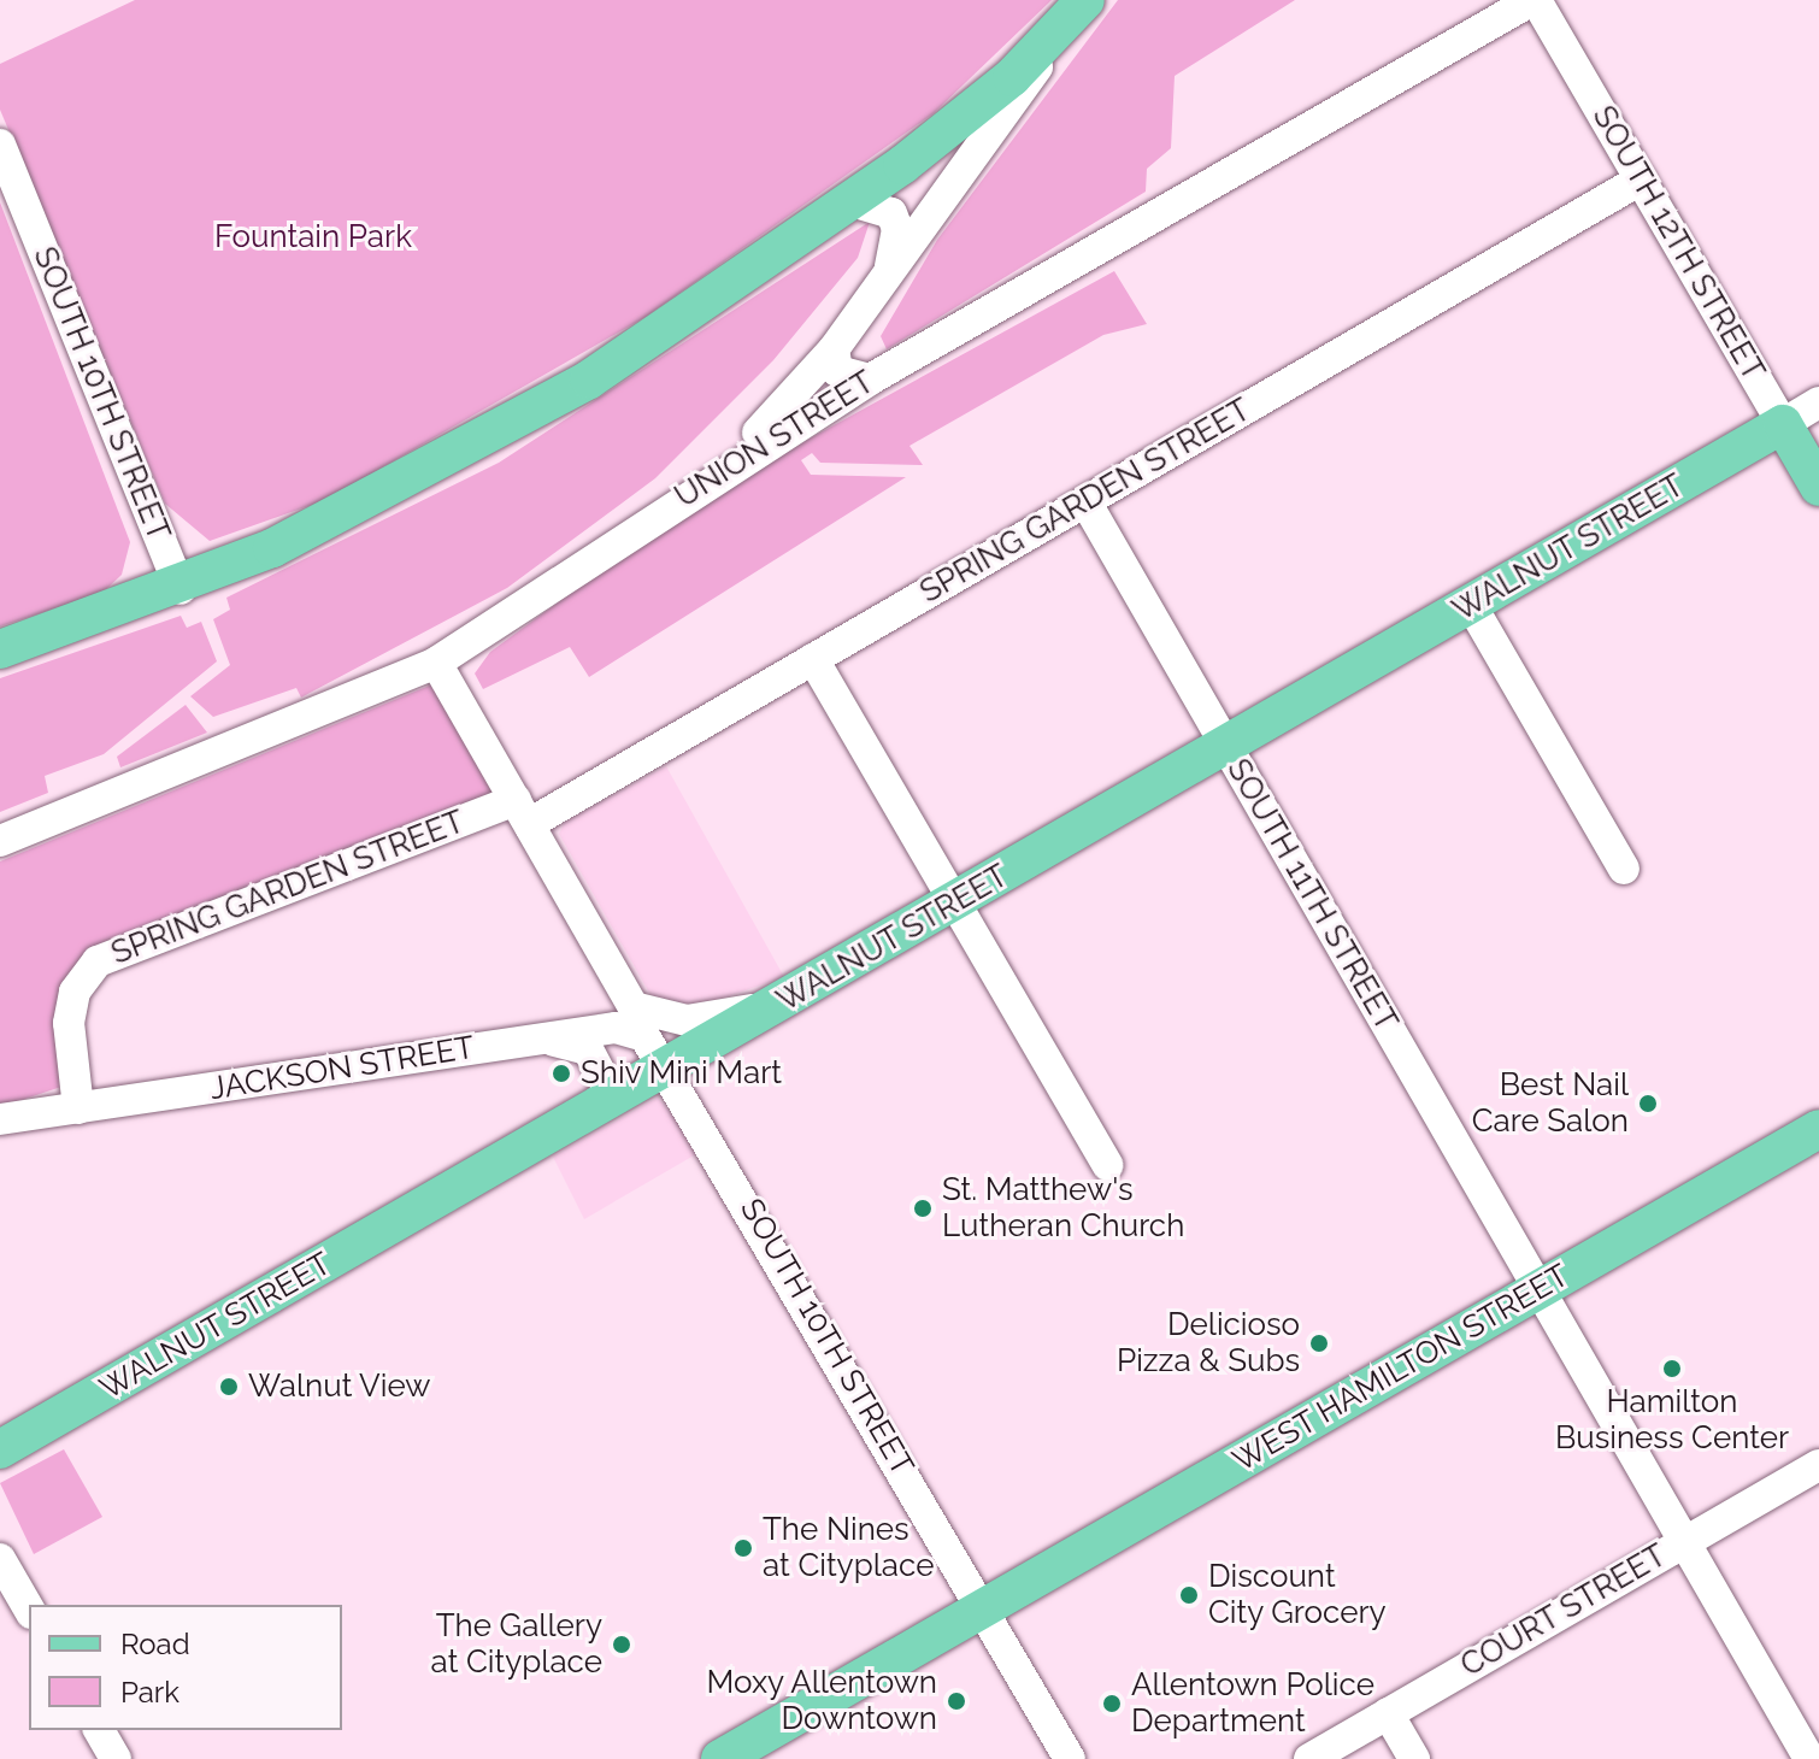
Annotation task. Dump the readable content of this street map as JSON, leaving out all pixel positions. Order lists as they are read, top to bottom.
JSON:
{
  "streets": {
    "main road": ["SOUTH 12TH STREET", "WALNUT STREET", "WEST HAMILTON STREET"],
    "street": [
      "SOUTH 10TH STREET",
      "UNION STREET",
      "SPRING GARDEN STREET",
      "SOUTH 11TH STREET",
      "JACKSON STREET",
      "COURT STREET"
    ]
  },
  "crossings": [
    ["SOUTH 12TH STREET", "UNION STREET"],
    ["SOUTH 12TH STREET", "SPRING GARDEN STREET"],
    ["SOUTH 12TH STREET", "WALNUT STREET"],
    ["SOUTH 10TH STREET", "WALNUT STREET"],
    ["SOUTH 10TH STREET", "WEST HAMILTON STREET"],
    ["SPRING GARDEN STREET", "SOUTH 11TH STREET"],
    ["SPRING GARDEN STREET", "JACKSON STREET"],
    ["WALNUT STREET", "SOUTH 11TH STREET"],
    ["SOUTH 11TH STREET", "WEST HAMILTON STREET"],
    ["SOUTH 11TH STREET", "COURT STREET"]
  ],
  "parks": ["Fountain Park"],
  "places": [
    "Shiv Mini Mart",
    "Best Nail Care Salon",
    "St. Matthew's Lutheran Church",
    "Delicioso Pizza & Subs",
    "Hamilton Business Center",
    "Walnut View",
    "The Nines at Cityplace",
    "Discount City Grocery",
    "The Gallery at Cityplace",
    "Moxy Allentown Downtown",
    "Allentown Police Department"
  ],
  "legend": ["Road", "Park"]
}
